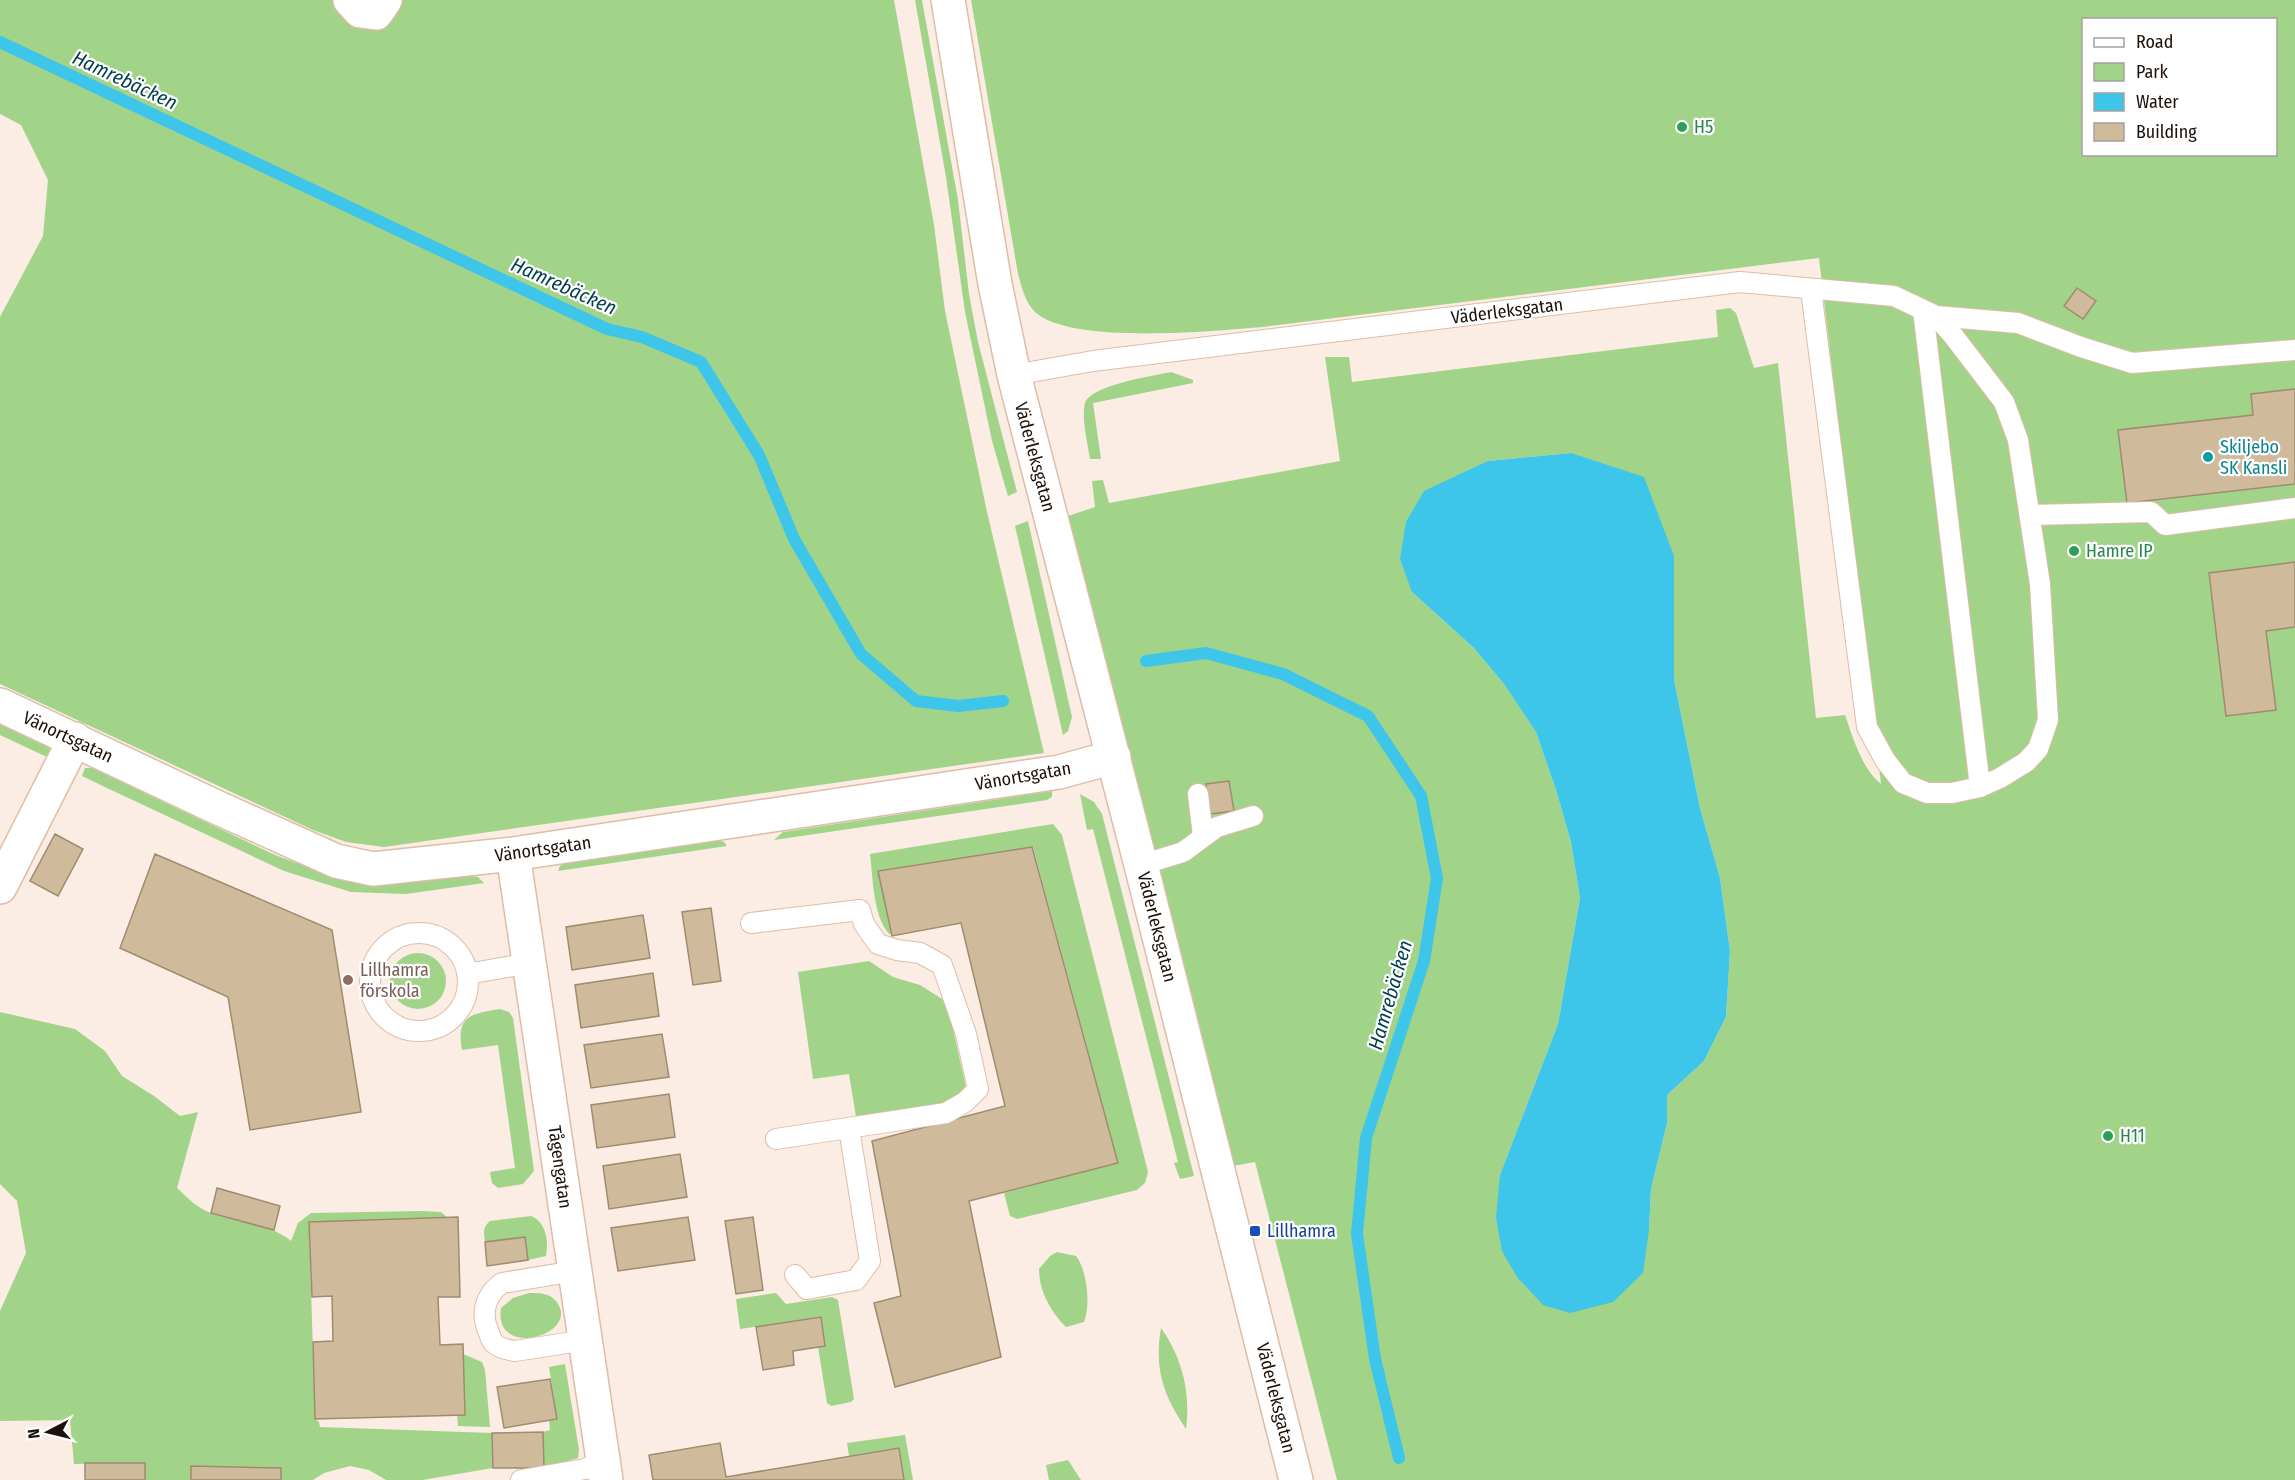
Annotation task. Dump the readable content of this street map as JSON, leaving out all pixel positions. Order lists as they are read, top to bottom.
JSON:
{
  "streets": {
    "street": ["Väderleksgatan", "Vänortsgatan", "Tågengatan"]
  },
  "crossings": [
    ["Väderleksgatan", "Vänortsgatan"],
    ["Vänortsgatan", "Tågengatan"]
  ],
  "water": ["Hamrebäcken"],
  "places": {
    "other": [
      "H5",
      "Skiljebo SK Kansli",
      "Hamre IP",
      "Lillhamra förskola",
      "H11"
    ],
    "transit": ["Lillhamra"]
  },
  "legend": [
    "Road",
    "Park",
    "Water",
    "Building"
  ],
  "north": "left"
}
